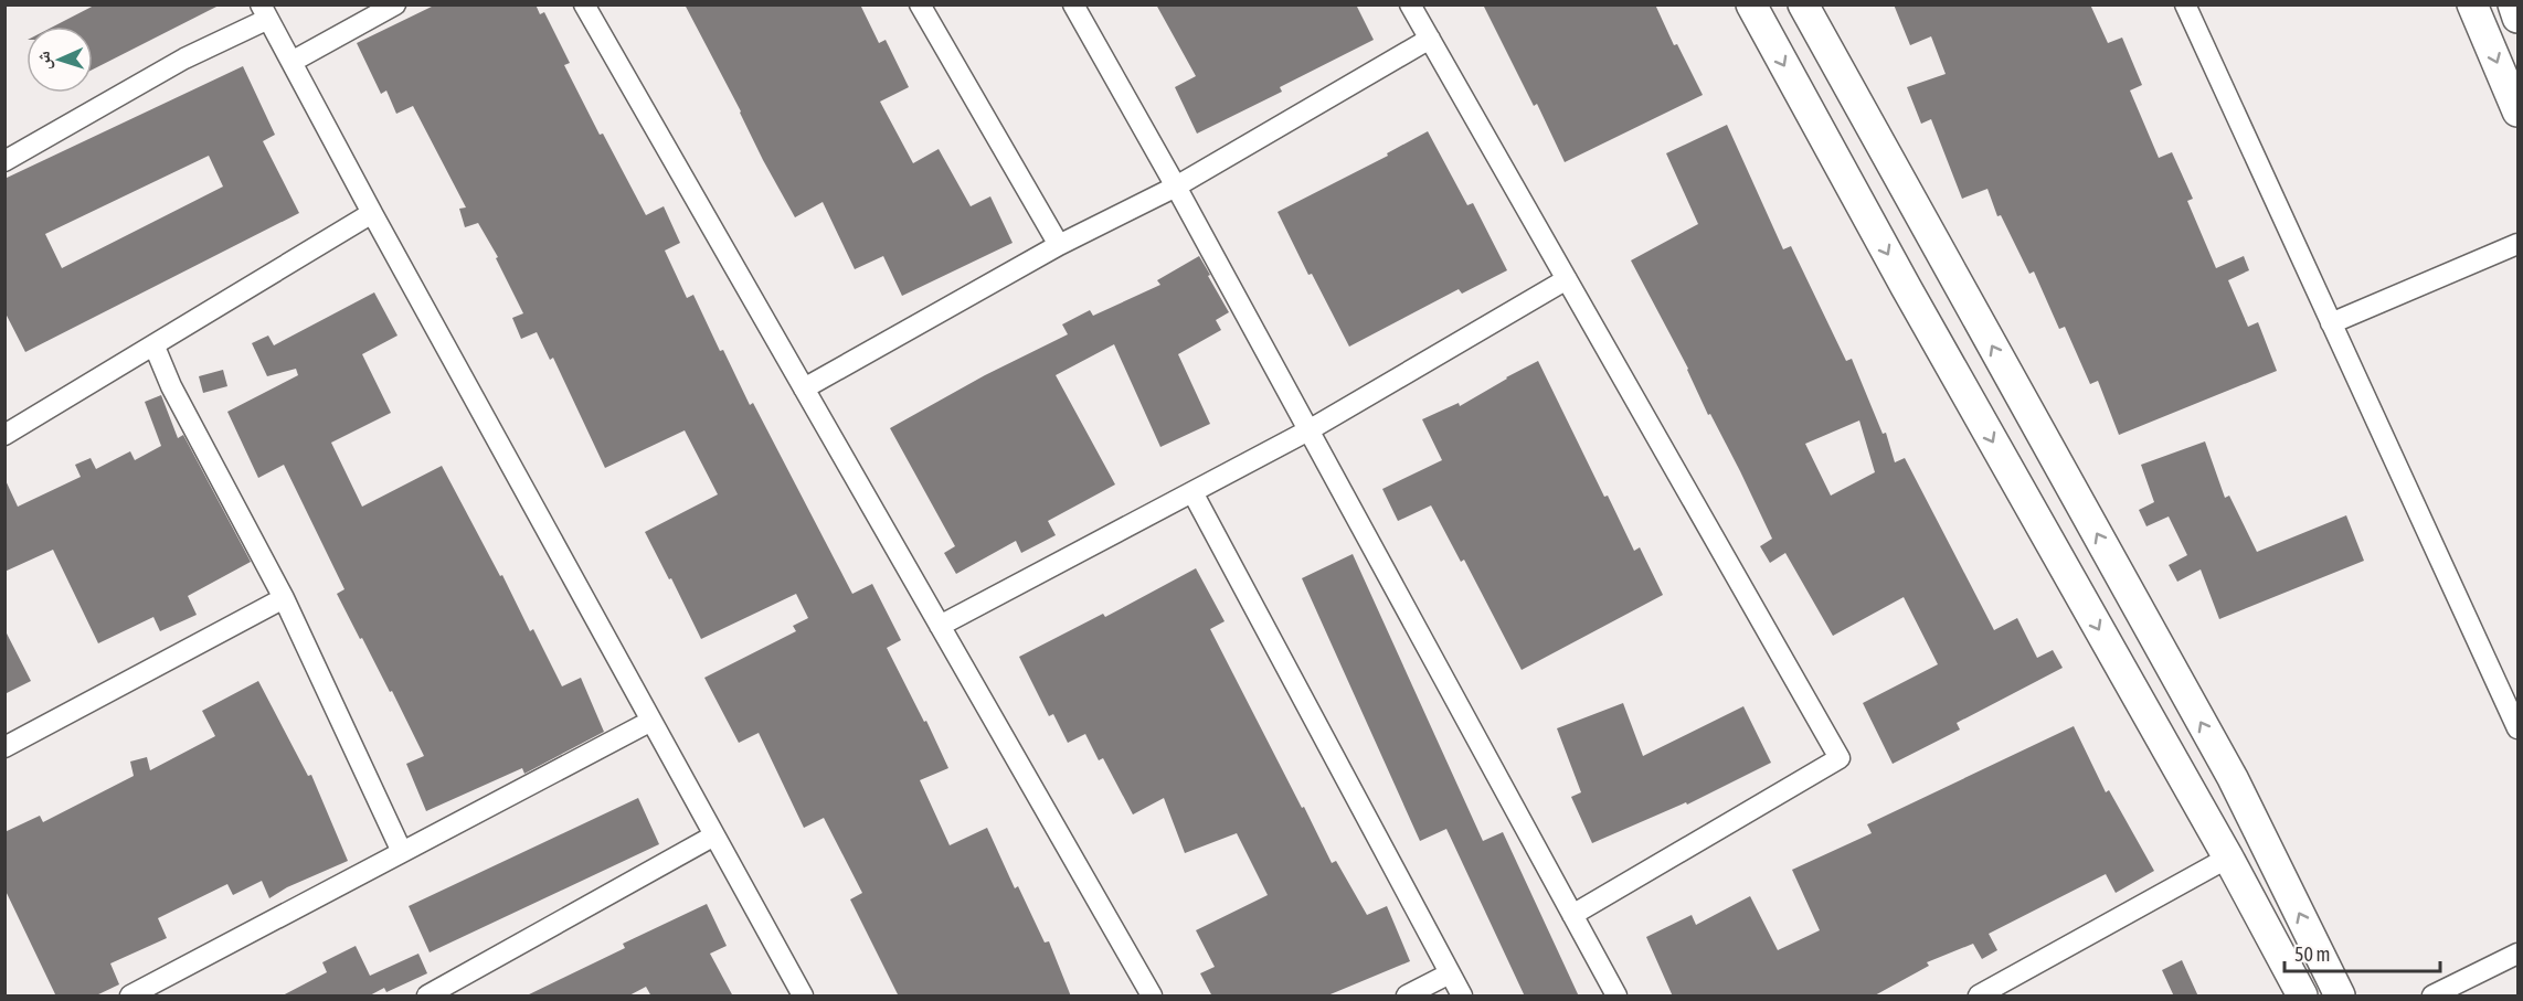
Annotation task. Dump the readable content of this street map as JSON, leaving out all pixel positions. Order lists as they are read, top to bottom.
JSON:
{
  "scale_bar": "50 m",
  "north": "left"
}
